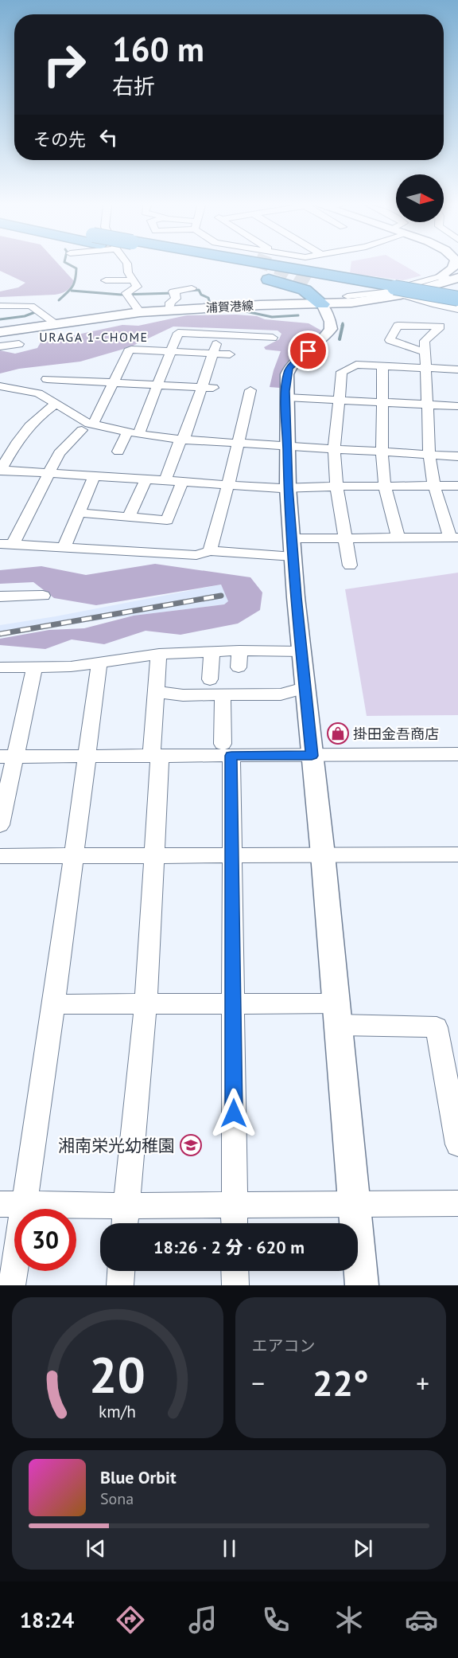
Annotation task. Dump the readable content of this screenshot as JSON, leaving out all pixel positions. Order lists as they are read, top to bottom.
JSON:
{
  "streets": {
    "main road": ["浦賀港線"]
  },
  "districts": ["URAGA 1-CHOME"],
  "places": {
    "shop": ["掛田金吾商店"],
    "school or university": ["湘南栄光幼稚園"]
  },
  "north": "right",
  "page": {
    "turn": ["160 m", "右折"],
    "then": "その先",
    "limit": "30",
    "trip": "18:26 · 2 分 · 620 m",
    "tile": "エアコン",
    "heat": ["−", "22°", "+"],
    "song": ["Blue Orbit", "Sona"],
    "tabs": "18:24",
    "gauge": ["20", "km/h"]
  }
}
